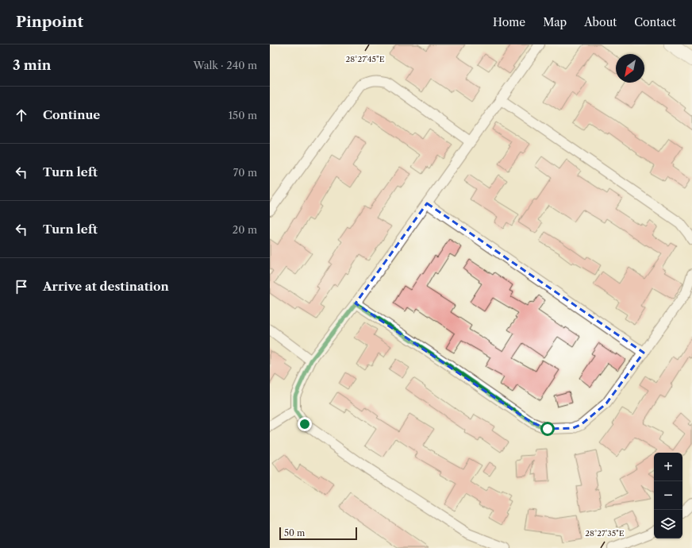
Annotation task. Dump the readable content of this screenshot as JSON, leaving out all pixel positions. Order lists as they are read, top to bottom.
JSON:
{
  "scale_bar": "50 m",
  "north": "bottom left",
  "page": {
    "header": "Pinpoint",
    "nav": [
      "Home",
      "Map",
      "About",
      "Contact"
    ],
    "heading": ["3 min", "Walk · 240 m"],
    "list": [
      ["Continue", "150 m"],
      ["Turn left", "70 m"],
      ["Turn left", "20 m"],
      "Arrive at destination"
    ],
    "map_buttons": ["+", "−"],
    "scale": "50 m"
  },
  "coordinates": ["28°27'45\"E", "28°27'35\"E"]
}
